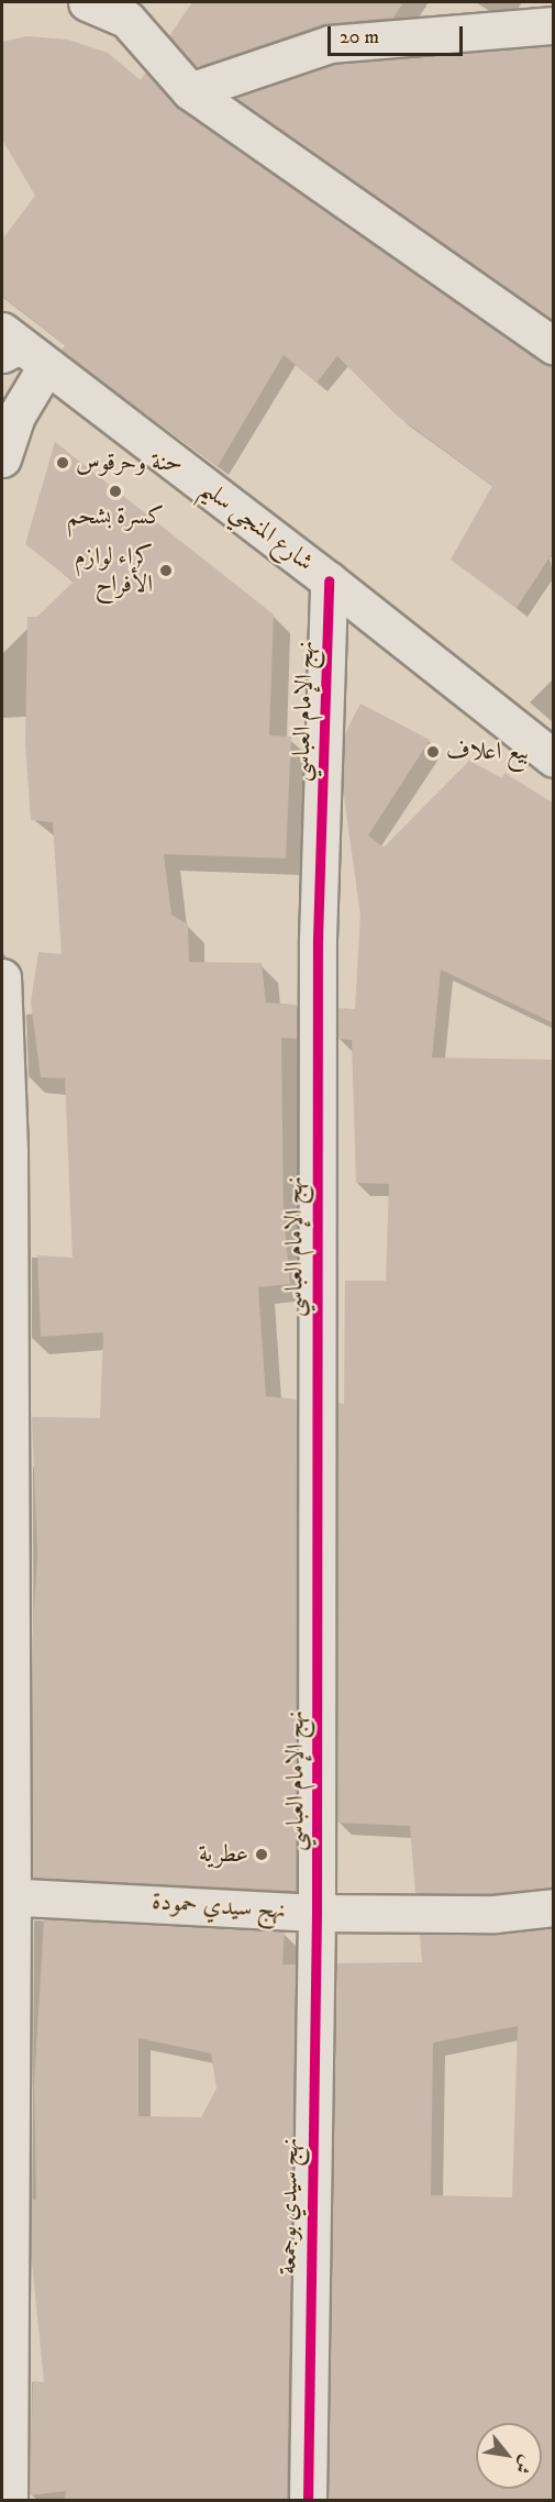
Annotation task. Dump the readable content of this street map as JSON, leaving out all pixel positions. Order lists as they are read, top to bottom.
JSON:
{
  "streets": {
    "street": [
      "شارع المنجي سليم",
      "نهج الإمام العباسي",
      "نهج سيدي حمودة",
      "نهج سيدي بوجمعة"
    ]
  },
  "crossings": [
    ["شارع المنجي سليم", "نهج الإمام العباسي"],
    ["نهج الإمام العباسي", "نهج سيدي حمودة"],
    ["نهج الإمام العباسي", "نهج سيدي بوجمعة"],
    ["نهج سيدي حمودة", "نهج سيدي بوجمعة"]
  ],
  "places": [
    "حنة وحرقوس",
    "كسرة بشحم",
    "كراء لوازم الأفراح",
    "بيع اعلاف",
    "عطرية"
  ],
  "scale_bar": "20 m",
  "north": "bottom right"
}
